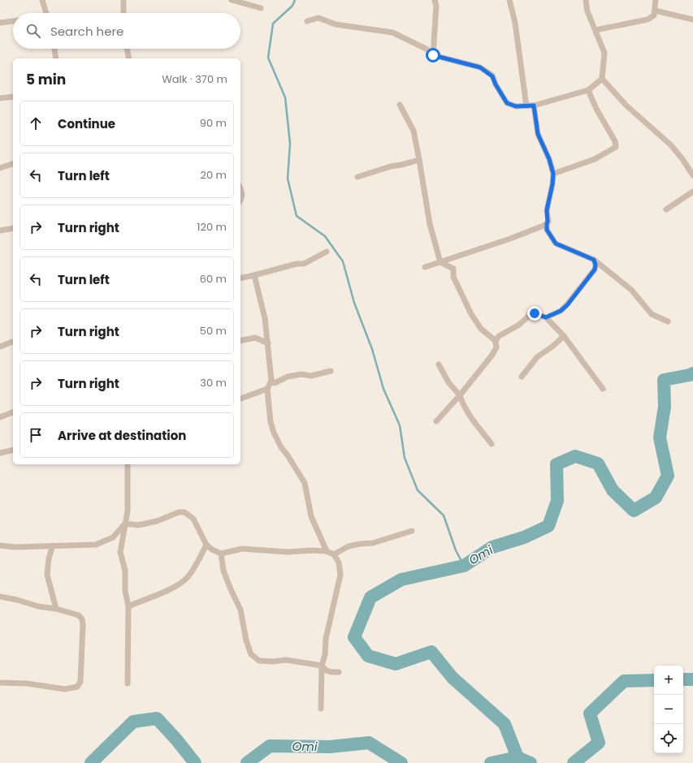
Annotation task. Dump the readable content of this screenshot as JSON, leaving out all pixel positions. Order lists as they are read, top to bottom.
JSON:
{
  "water": ["Omi"],
  "page": {
    "search": "Search here",
    "heading": ["5 min", "Walk · 370 m"],
    "list": [
      ["Continue", "90 m"],
      ["Turn left", "20 m"],
      ["Turn right", "120 m"],
      ["Turn left", "60 m"],
      ["Turn right", "50 m"],
      ["Turn right", "30 m"],
      "Arrive at destination"
    ],
    "map_buttons": ["+", "−"]
  }
}
